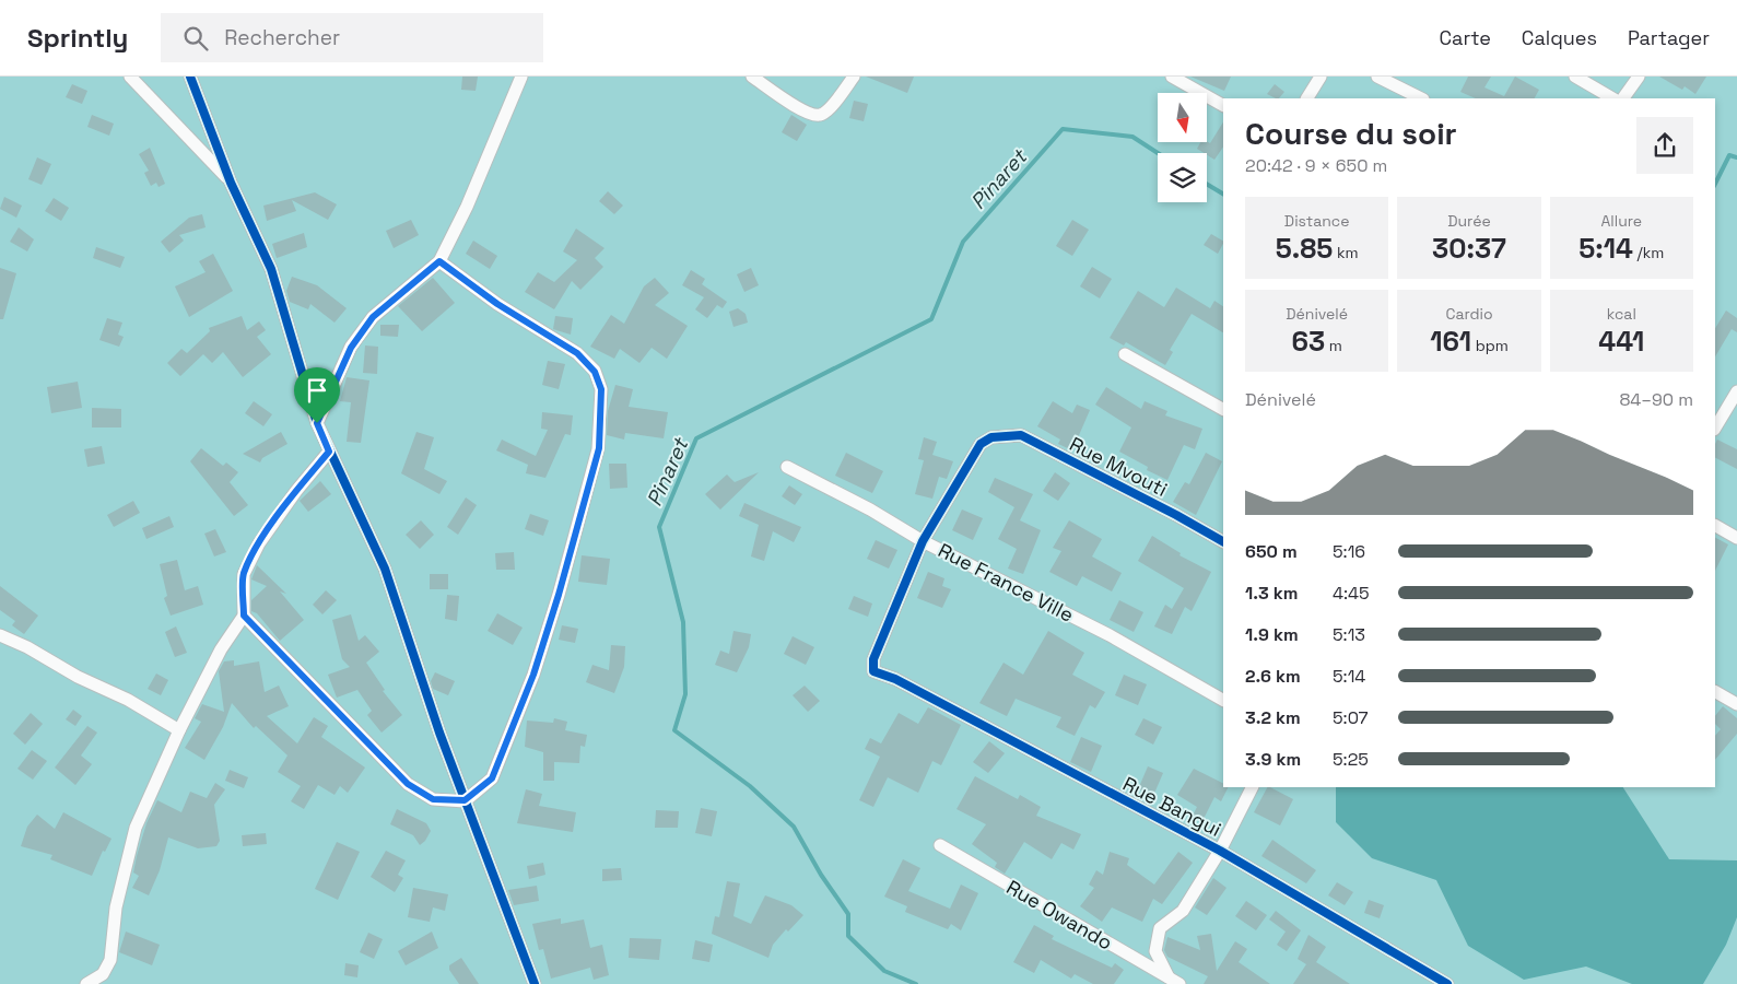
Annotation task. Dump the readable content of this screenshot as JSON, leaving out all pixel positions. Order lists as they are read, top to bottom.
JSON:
{
  "streets": {
    "street": [
      "Rue Mvouti",
      "Rue France Ville",
      "Rue Bangui",
      "Rue Owando"
    ]
  },
  "crossings": [
    ["Rue Mvouti", "Rue France Ville"],
    ["Rue Mvouti", "Rue Bangui"],
    ["Rue France Ville", "Rue Bangui"]
  ],
  "water": ["Pinaret"],
  "north": "bottom",
  "page": {
    "header": "Sprintly",
    "search": "Rechercher",
    "nav": ["Carte", "Calques", "Partager"],
    "heading": ["Course du soir", "20:42 · 9 × 650 m"],
    "stats": [
      ["Distance", "5.85 km"],
      ["Durée", "30:37"],
      ["Allure", "5:14 /km"],
      ["Dénivelé", "63 m"],
      ["Cardio", "161 bpm"],
      ["kcal", "441"]
    ],
    "chart": ["Dénivelé", "84–90 m"],
    "list": [
      {
        "name": "650 m",
        "note": "5:16"
      },
      {
        "name": "1.3 km",
        "note": "4:45"
      },
      {
        "name": "1.9 km",
        "note": "5:13"
      },
      {
        "name": "2.6 km",
        "note": "5:14"
      },
      {
        "name": "3.2 km",
        "note": "5:07"
      },
      {
        "name": "3.9 km",
        "note": "5:25"
      }
    ]
  }
}
